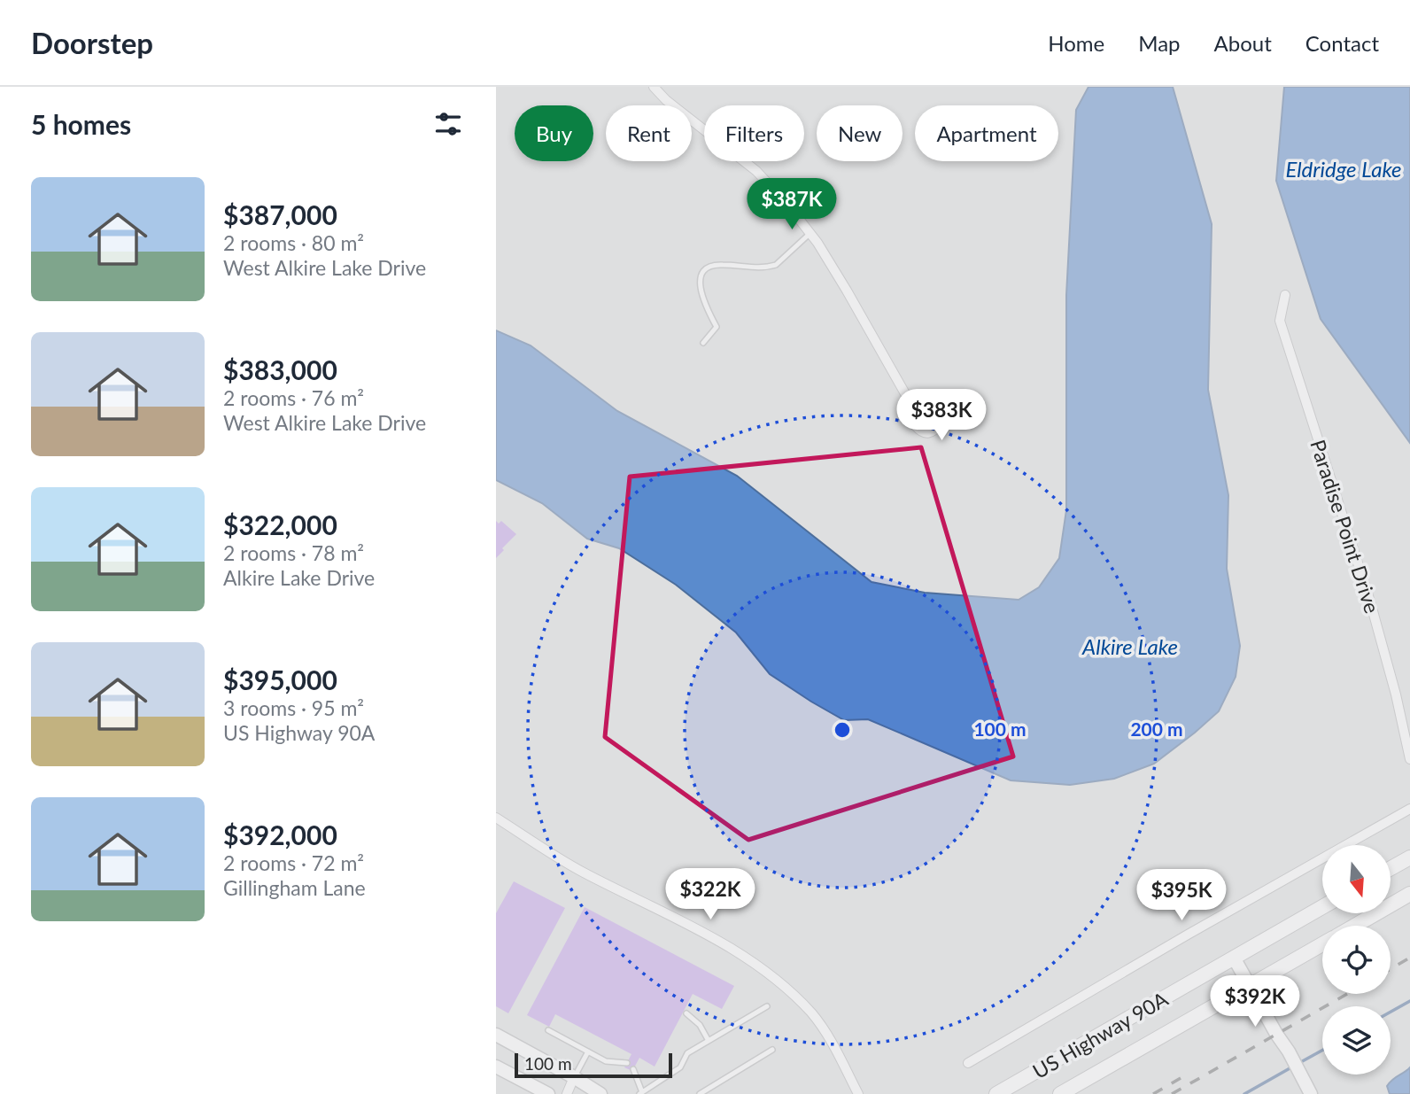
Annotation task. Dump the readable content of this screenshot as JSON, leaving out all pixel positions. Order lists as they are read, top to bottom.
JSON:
{
  "streets": {
    "main road": ["US Highway 90A"],
    "street": ["Paradise Point Drive"]
  },
  "water": ["Eldridge Lake", "Alkire Lake"],
  "scale_bar": "100 m",
  "north": "bottom",
  "page": {
    "header": "Doorstep",
    "nav": [
      "Home",
      "Map",
      "About",
      "Contact"
    ],
    "heading": "5 homes",
    "chip": [
      "Buy",
      "Rent",
      "Filters",
      "New",
      "Apartment"
    ],
    "list": [
      {
        "name": "$387,000",
        "note": "2 rooms · 80 m² · West Alkire Lake Drive"
      },
      {
        "name": "$383,000",
        "note": "2 rooms · 76 m² · West Alkire Lake Drive"
      },
      {
        "name": "$322,000",
        "note": "2 rooms · 78 m² · Alkire Lake Drive"
      },
      {
        "name": "$395,000",
        "note": "3 rooms · 95 m² · US Highway 90A"
      },
      {
        "name": "$392,000",
        "note": "2 rooms · 72 m² · Gillingham Lane"
      }
    ],
    "price": [
      "$387K",
      "$383K",
      "$322K",
      "$395K",
      "$392K"
    ],
    "scale": "100 m"
  },
  "rings": ["100 m", "200 m"]
}
